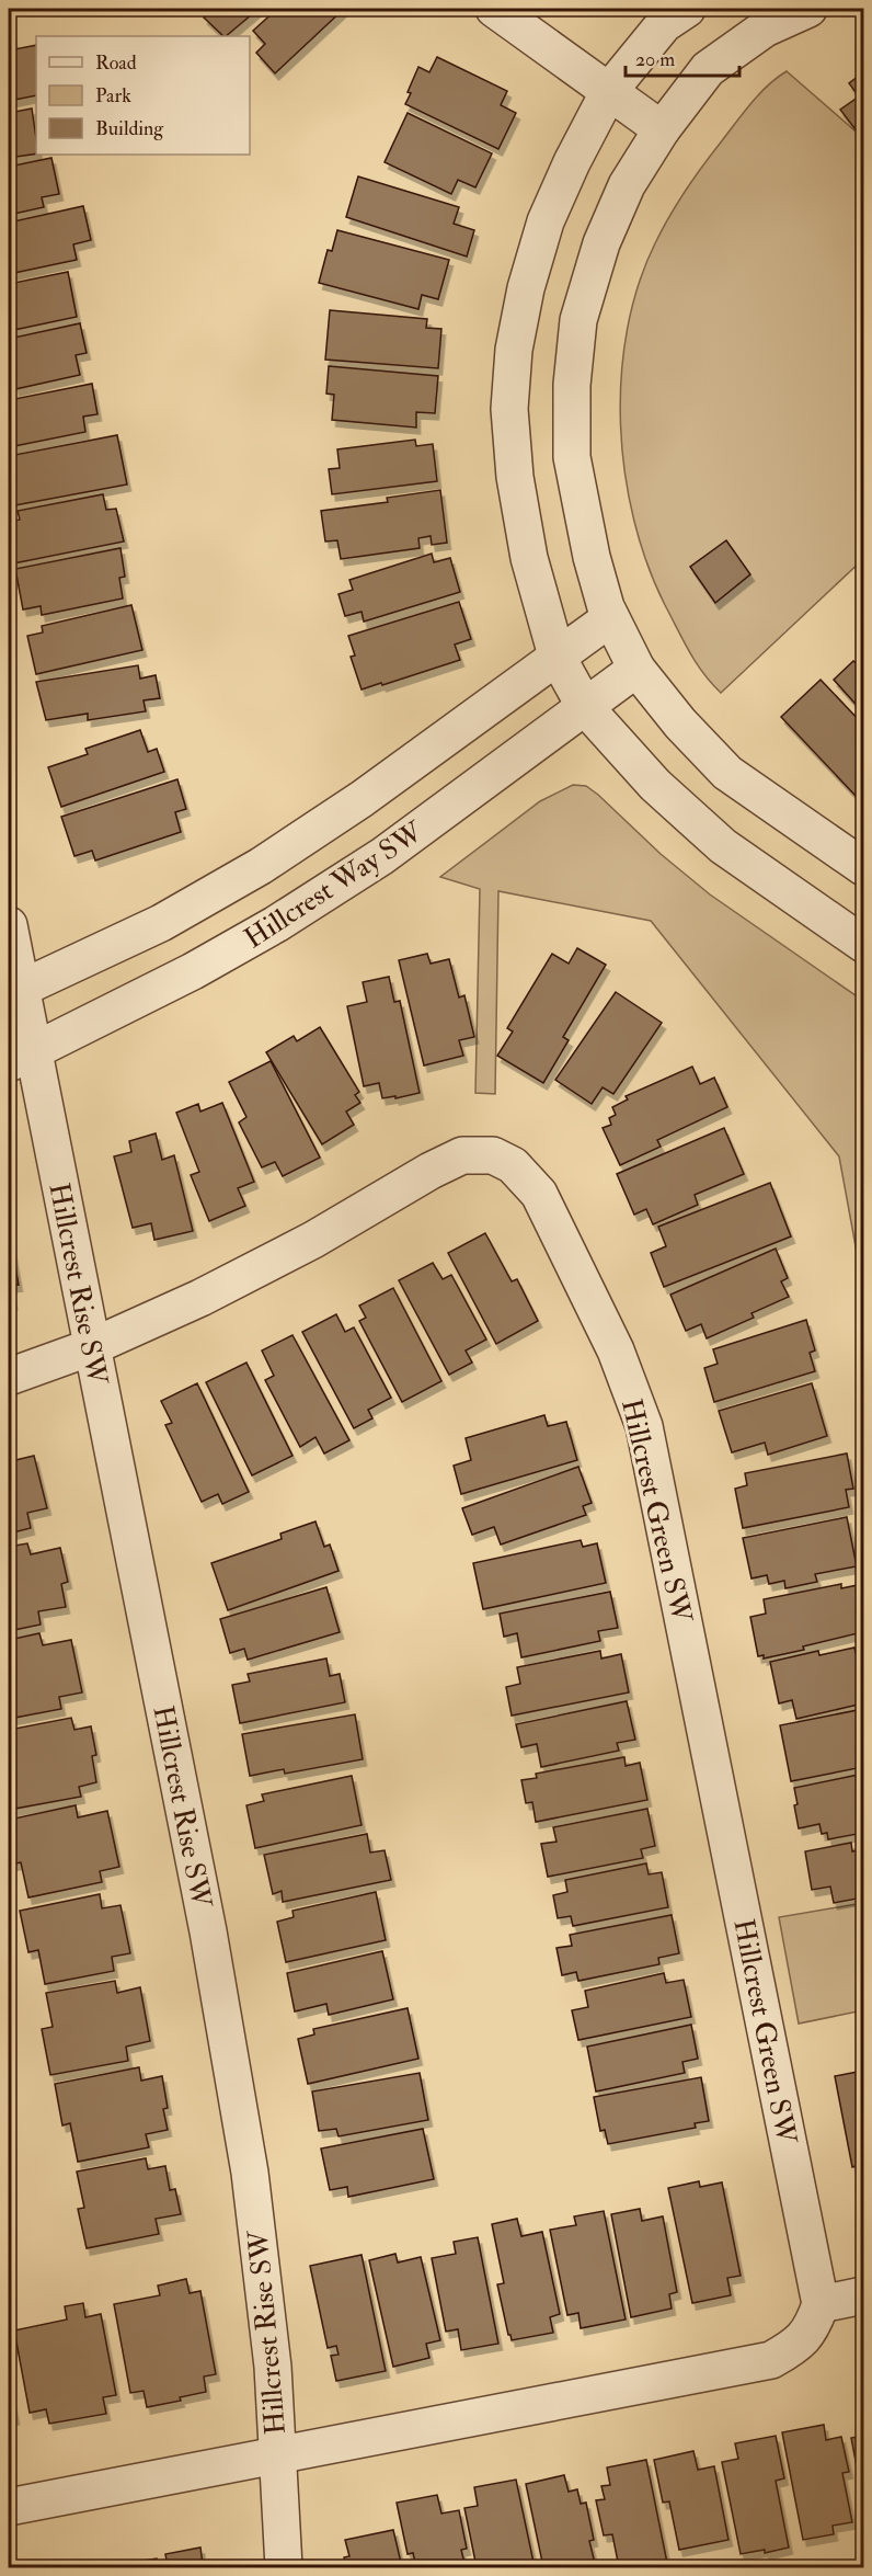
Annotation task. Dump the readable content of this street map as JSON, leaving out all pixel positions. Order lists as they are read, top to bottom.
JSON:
{
  "streets": {
    "street": ["Hillcrest Way SW", "Hillcrest Rise SW", "Hillcrest Green SW"]
  },
  "crossings": [
    ["Hillcrest Way SW", "Hillcrest Rise SW"],
    ["Hillcrest Rise SW", "Hillcrest Green SW"]
  ],
  "legend": ["Road", "Park", "Building"],
  "scale_bar": "20 m"
}
